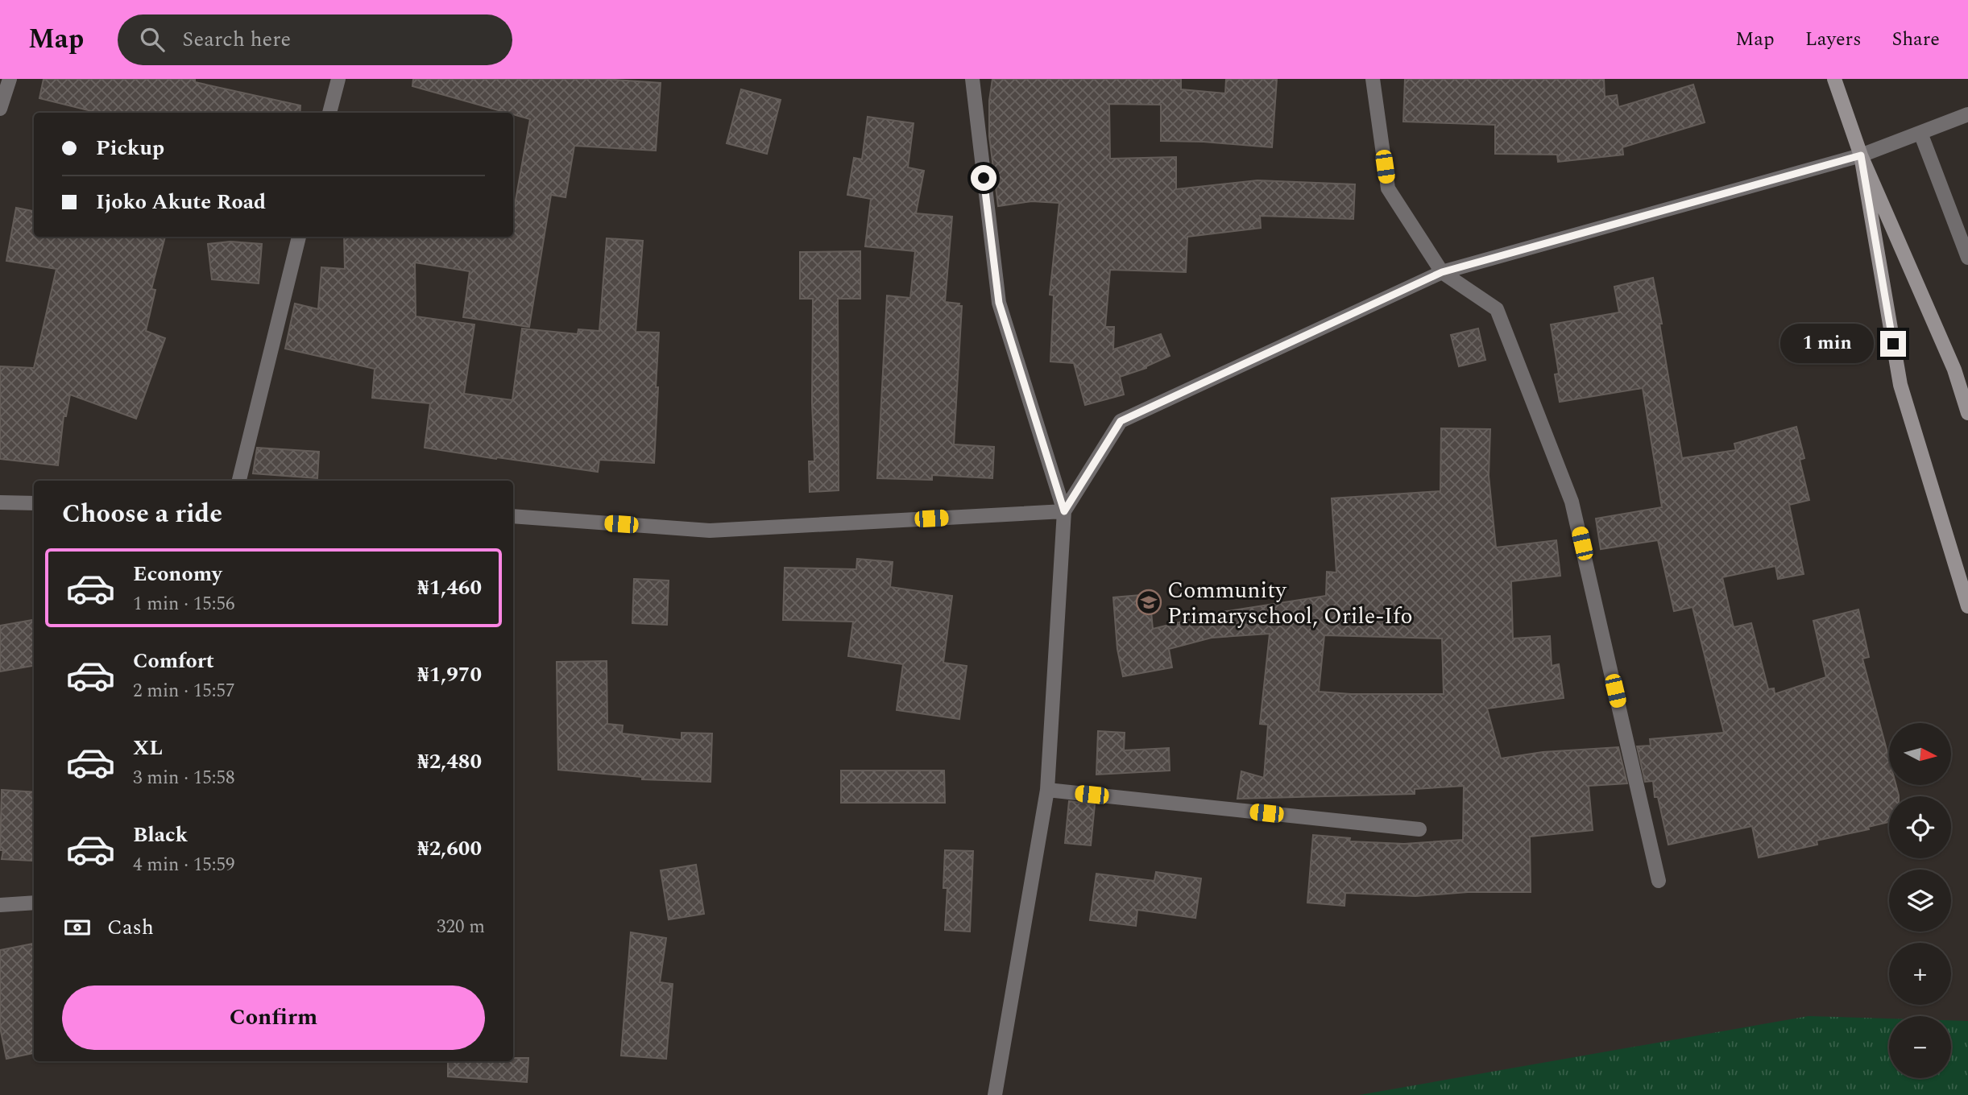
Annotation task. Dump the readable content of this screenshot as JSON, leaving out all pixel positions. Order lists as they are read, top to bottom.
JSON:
{
  "places": {
    "school or university": ["Community Primaryschool, Orile-Ifo"]
  },
  "north": "right",
  "page": {
    "header": "Map",
    "search": "Search here",
    "nav": ["Map", "Layers", "Share"],
    "banner": ["Pickup", "Ijoko Akute Road"],
    "bubble": "1 min",
    "heading": "Choose a ride",
    "list": [
      {
        "name": "Economy",
        "note": "1 min · 15:56",
        "value": "₦1,460"
      },
      {
        "name": "Comfort",
        "note": "2 min · 15:57",
        "value": "₦1,970"
      },
      {
        "name": "XL",
        "note": "3 min · 15:58",
        "value": "₦2,480"
      },
      {
        "name": "Black",
        "note": "4 min · 15:59",
        "value": "₦2,600"
      }
    ],
    "map_buttons": ["+", "−"],
    "pay": ["Cash", "320 m"],
    "buttons": "Confirm"
  }
}
